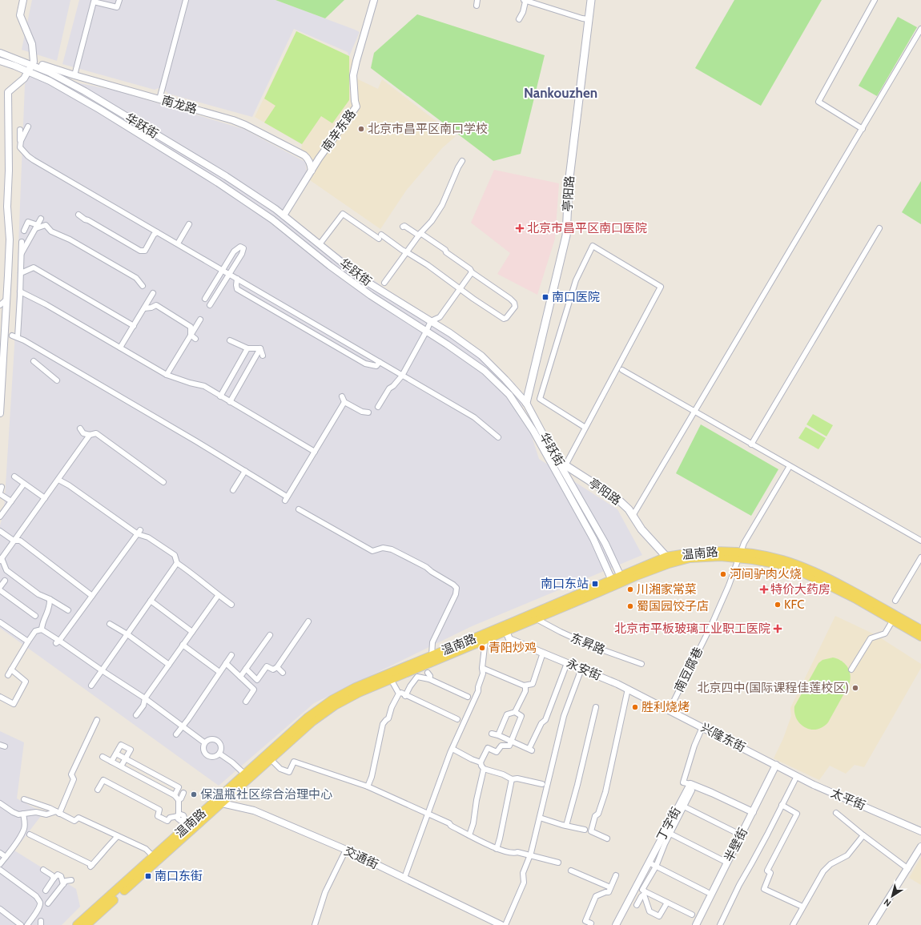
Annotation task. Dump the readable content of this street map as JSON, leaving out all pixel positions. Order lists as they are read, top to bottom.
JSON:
{
  "streets": {
    "main road": ["亭阳路", "温南路"],
    "street": [
      "南龙路",
      "华跃街",
      "南辛东路",
      "东昇路",
      "永安街",
      "南豆腐巷",
      "兴隆东街",
      "太平街",
      "丁字街",
      "半壁街",
      "交通街"
    ]
  },
  "crossings": [
    ["南龙路", "华跃街"],
    ["南龙路", "南辛东路"],
    ["华跃街", "南辛东路"],
    ["华跃街", "亭阳路"],
    ["华跃街", "温南路"],
    ["亭阳路", "温南路"],
    ["温南路", "东昇路"],
    ["温南路", "永安街"],
    ["温南路", "南豆腐巷"],
    ["温南路", "交通街"],
    ["永安街", "南豆腐巷"],
    ["永安街", "兴隆东街"],
    ["南豆腐巷", "兴隆东街"],
    ["兴隆东街", "太平街"],
    ["兴隆东街", "半壁街"],
    ["太平街", "半壁街"]
  ],
  "districts": ["Nankouzhen"],
  "places": {
    "other": [
      "北京市昌平区南口学校",
      "河间驴肉火烧",
      "川湘家常菜",
      "KFC",
      "蜀国园饺子店",
      "青阳炒鸡",
      "北京四中(国际课程佳莲校区)",
      "胜利烧烤",
      "保温瓶社区综合治理中心"
    ],
    "health": ["北京市昌平区南口医院", "特价大药房", "北京市平板玻璃工业职工医院"],
    "transit": ["南口医院", "南口东站", "南口东街"]
  },
  "north": "bottom left"
}
